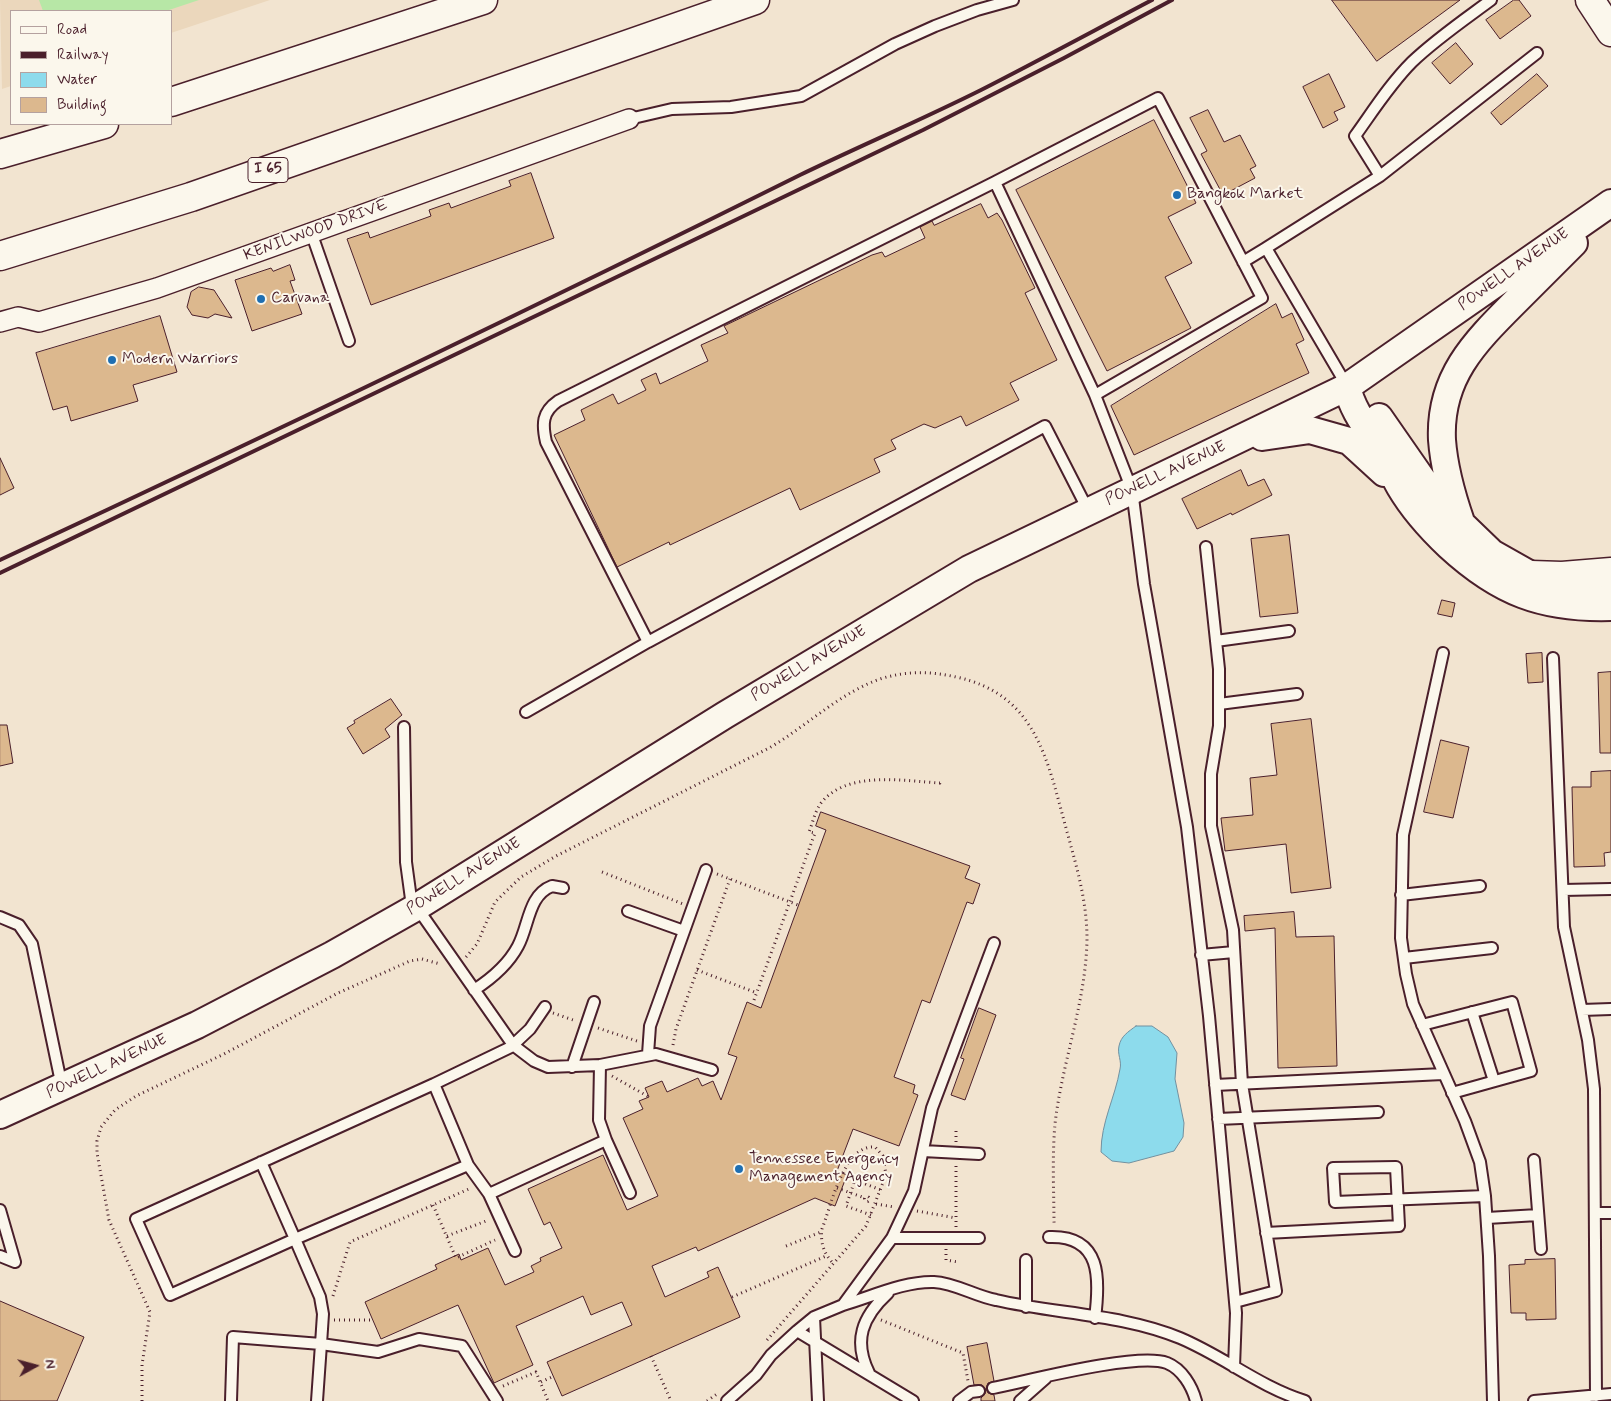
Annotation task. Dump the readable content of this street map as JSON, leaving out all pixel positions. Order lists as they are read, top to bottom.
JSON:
{
  "streets": {
    "highway": ["I 65"],
    "main road": ["POWELL AVENUE"],
    "street": ["KENILWOOD DRIVE"]
  },
  "places": [
    "Bangkok Market",
    "Carvana",
    "Modern Warriors",
    "Tennessee Emergency Management Agency"
  ],
  "legend": [
    "Road",
    "Railway",
    "Water",
    "Building"
  ],
  "north": "right"
}
